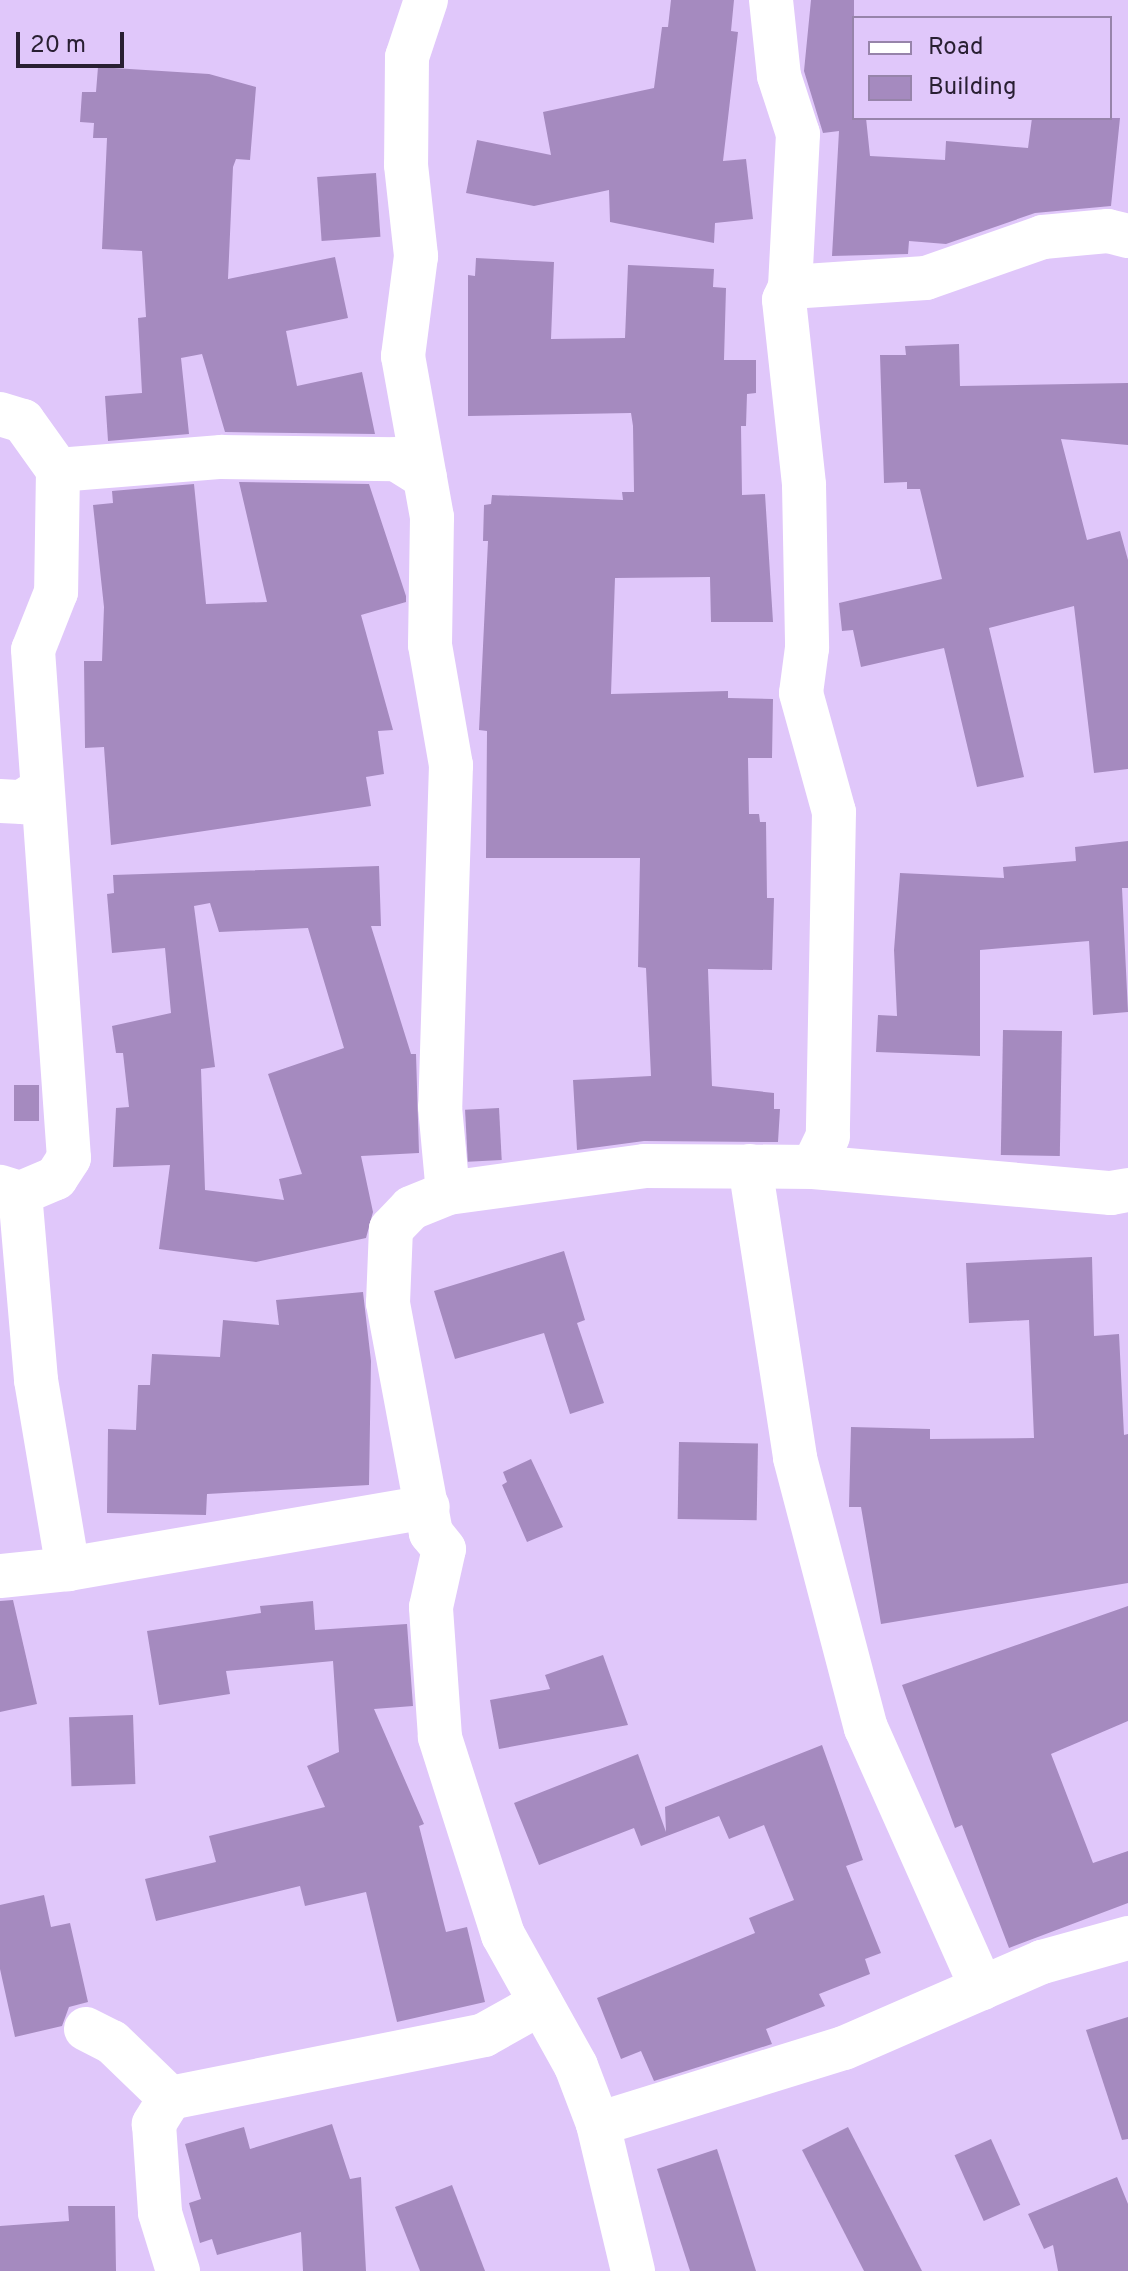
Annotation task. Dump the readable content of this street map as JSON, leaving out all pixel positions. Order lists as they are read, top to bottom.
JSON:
{
  "legend": ["Road", "Building"],
  "scale_bar": "20 m"
}
